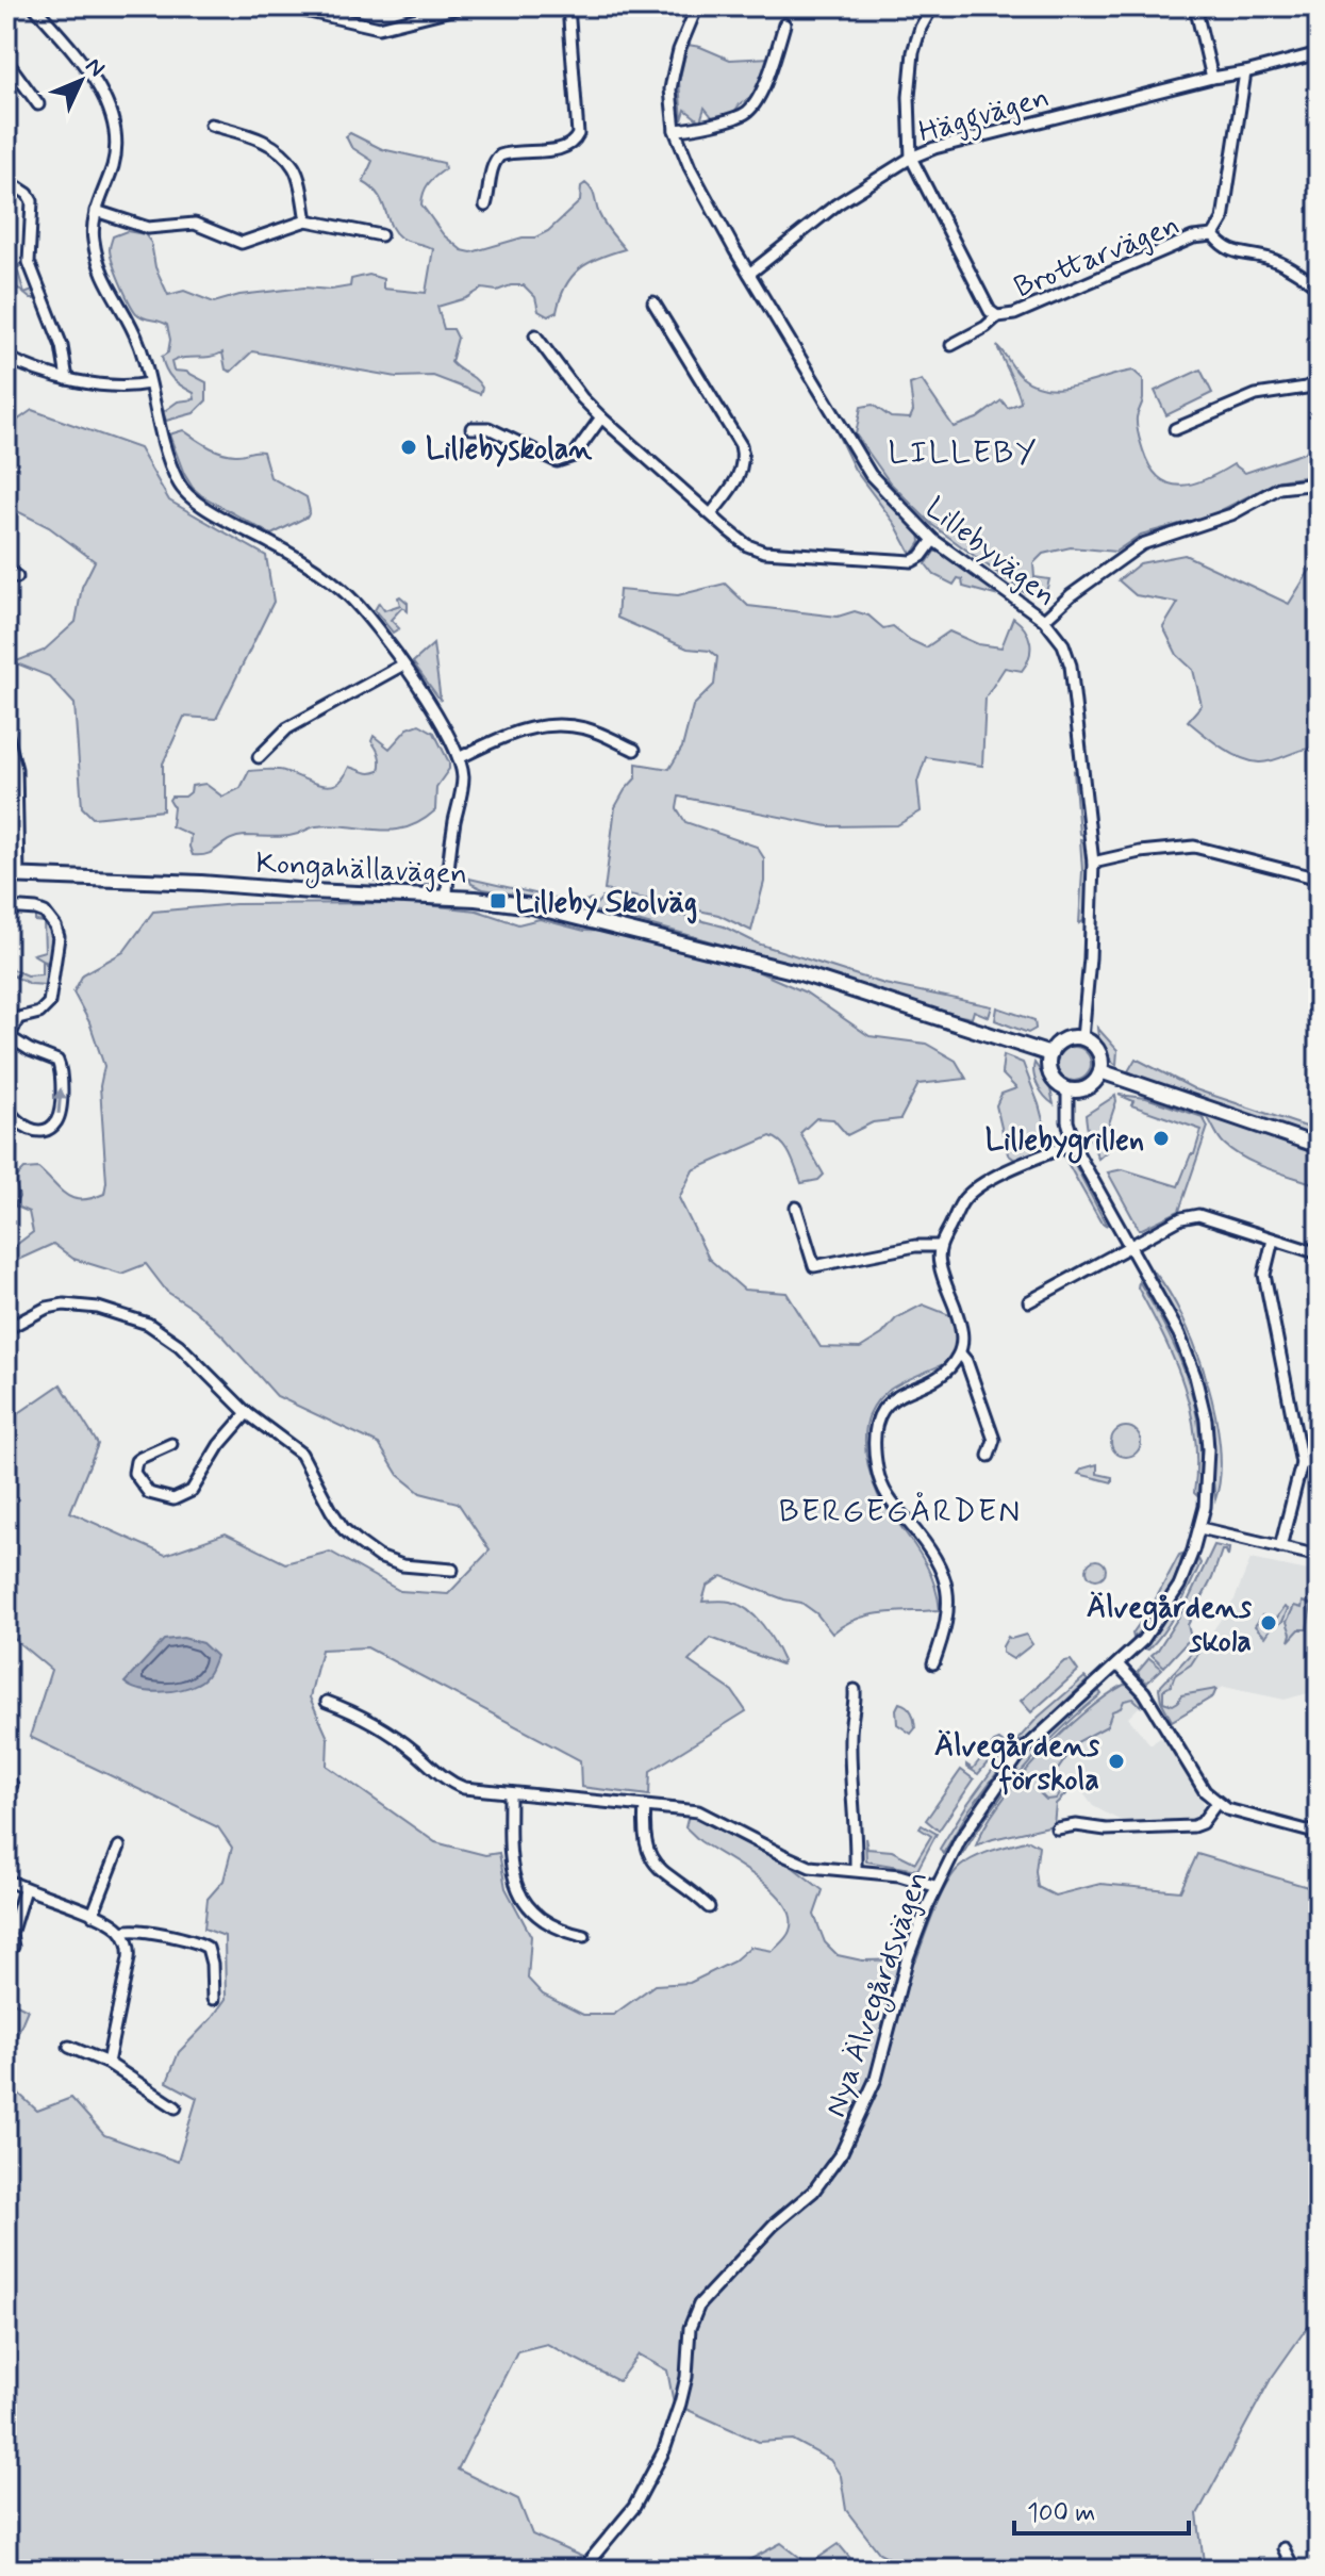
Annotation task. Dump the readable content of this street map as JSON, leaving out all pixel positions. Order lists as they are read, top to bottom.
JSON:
{
  "streets": {
    "street": [
      "Häggvägen",
      "Brottarvägen",
      "Lillebyvägen",
      "Kongahällavägen",
      "Nya Älvegårdsvägen"
    ]
  },
  "crossings": [
    ["Häggvägen", "Brottarvägen"],
    ["Häggvägen", "Lillebyvägen"],
    ["Lillebyvägen", "Kongahällavägen"],
    ["Lillebyvägen", "Nya Älvegårdsvägen"],
    ["Kongahällavägen", "Nya Älvegårdsvägen"]
  ],
  "districts": ["LILLEBY", "BERGEGÅRDEN"],
  "places": {
    "other": [
      "Lillebyskolan",
      "Lillebygrillen",
      "Älvegårdens skola",
      "Älvegårdens förskola"
    ],
    "transit": ["Lilleby Skolväg"]
  },
  "scale_bar": "100 m",
  "north": "top right"
}
